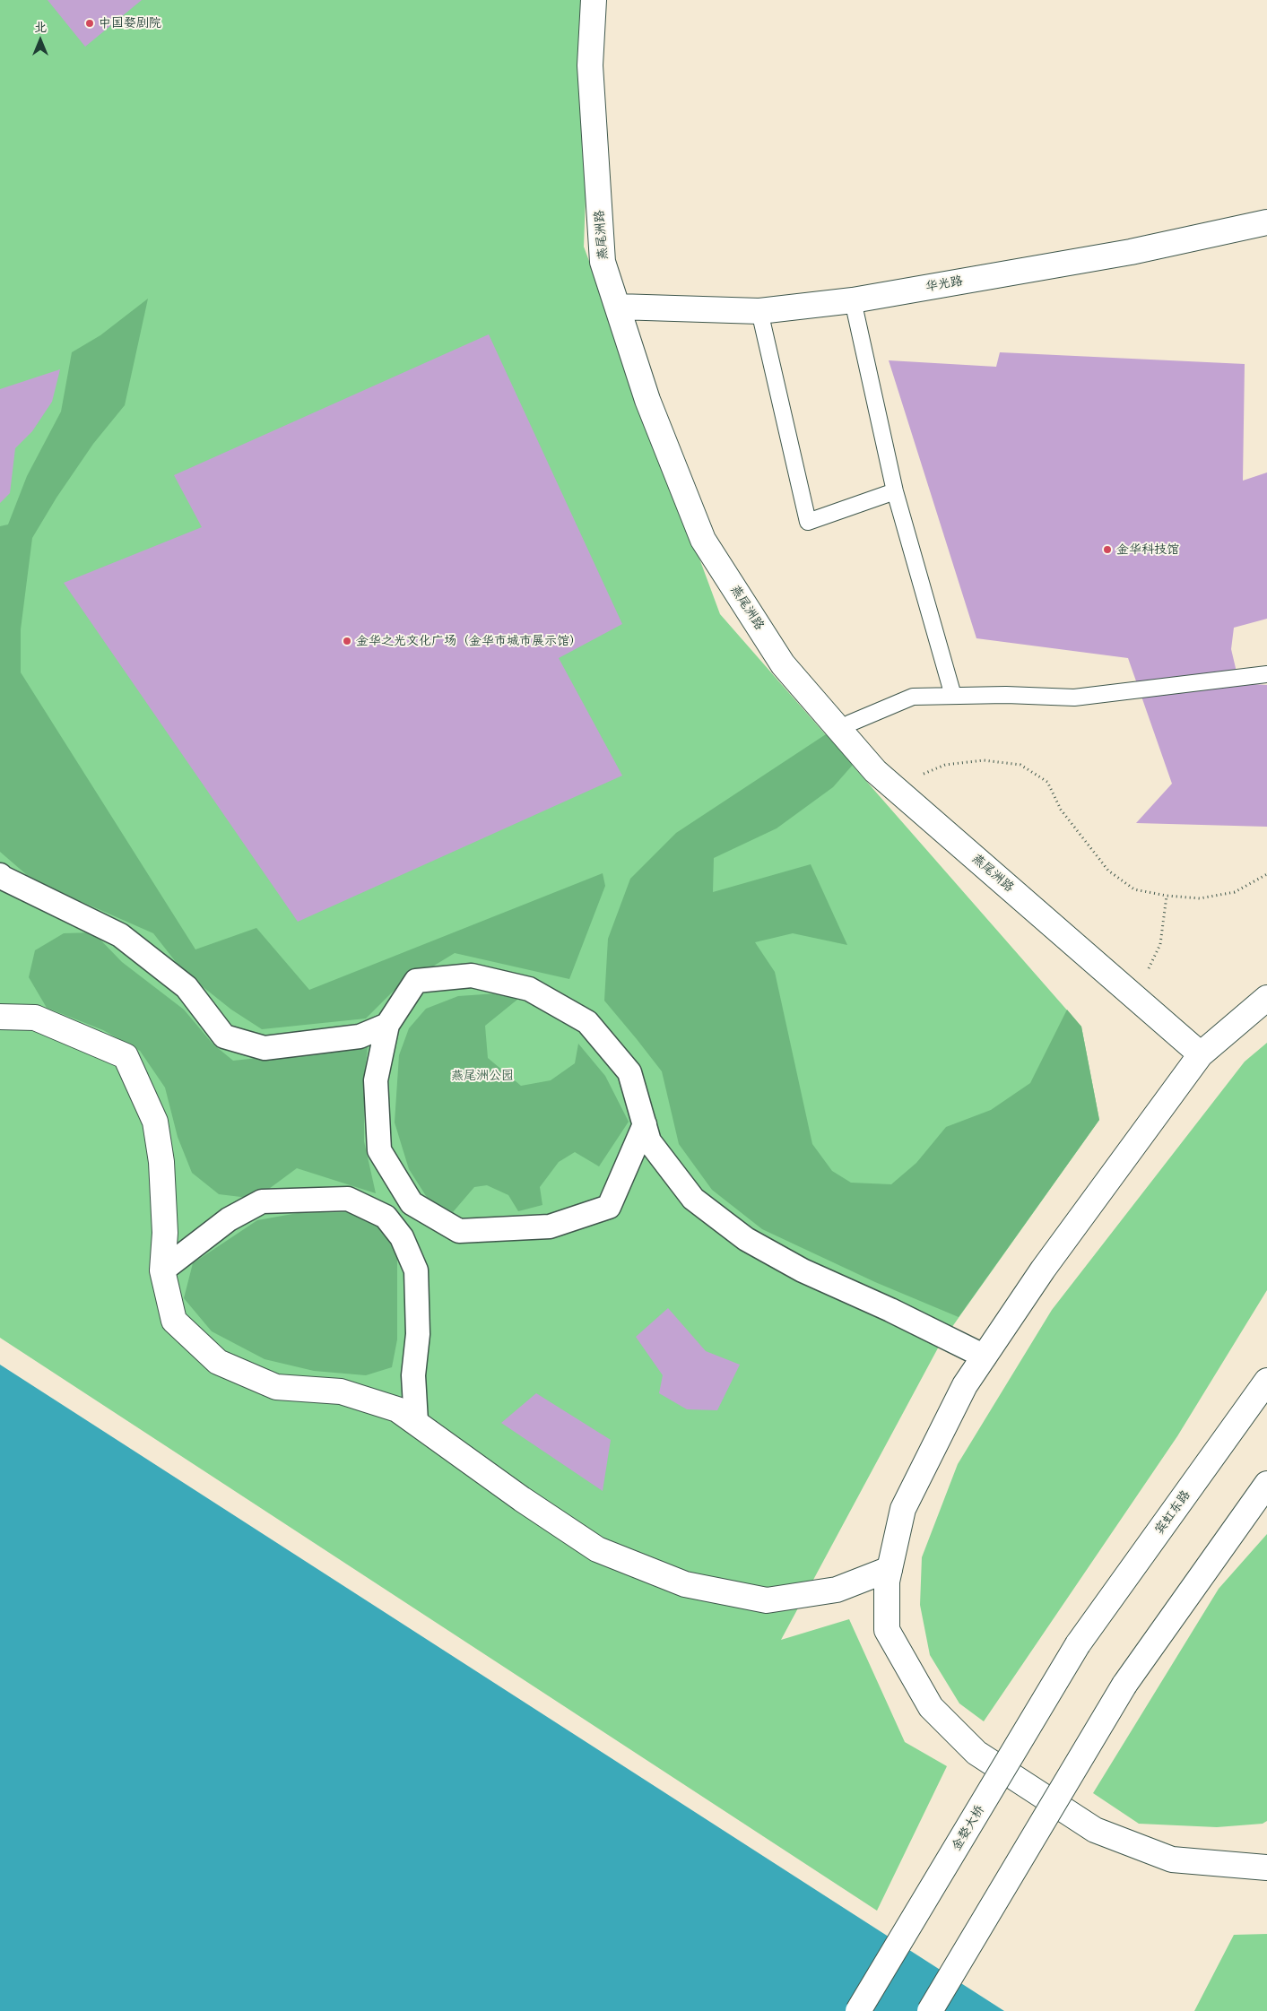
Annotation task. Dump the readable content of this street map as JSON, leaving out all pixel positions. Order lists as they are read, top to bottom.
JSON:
{
  "streets": {
    "street": [
      "燕尾洲路",
      "华光路",
      "宾虹东路",
      "金婺大桥"
    ]
  },
  "crossings": [
    ["燕尾洲路", "华光路"],
    ["宾虹东路", "金婺大桥"]
  ],
  "parks": ["燕尾洲公园"],
  "places": ["中国婺剧院", "金华科技馆", "金华之光文化广场（金华市城市展示馆）"],
  "north": "top"
}
